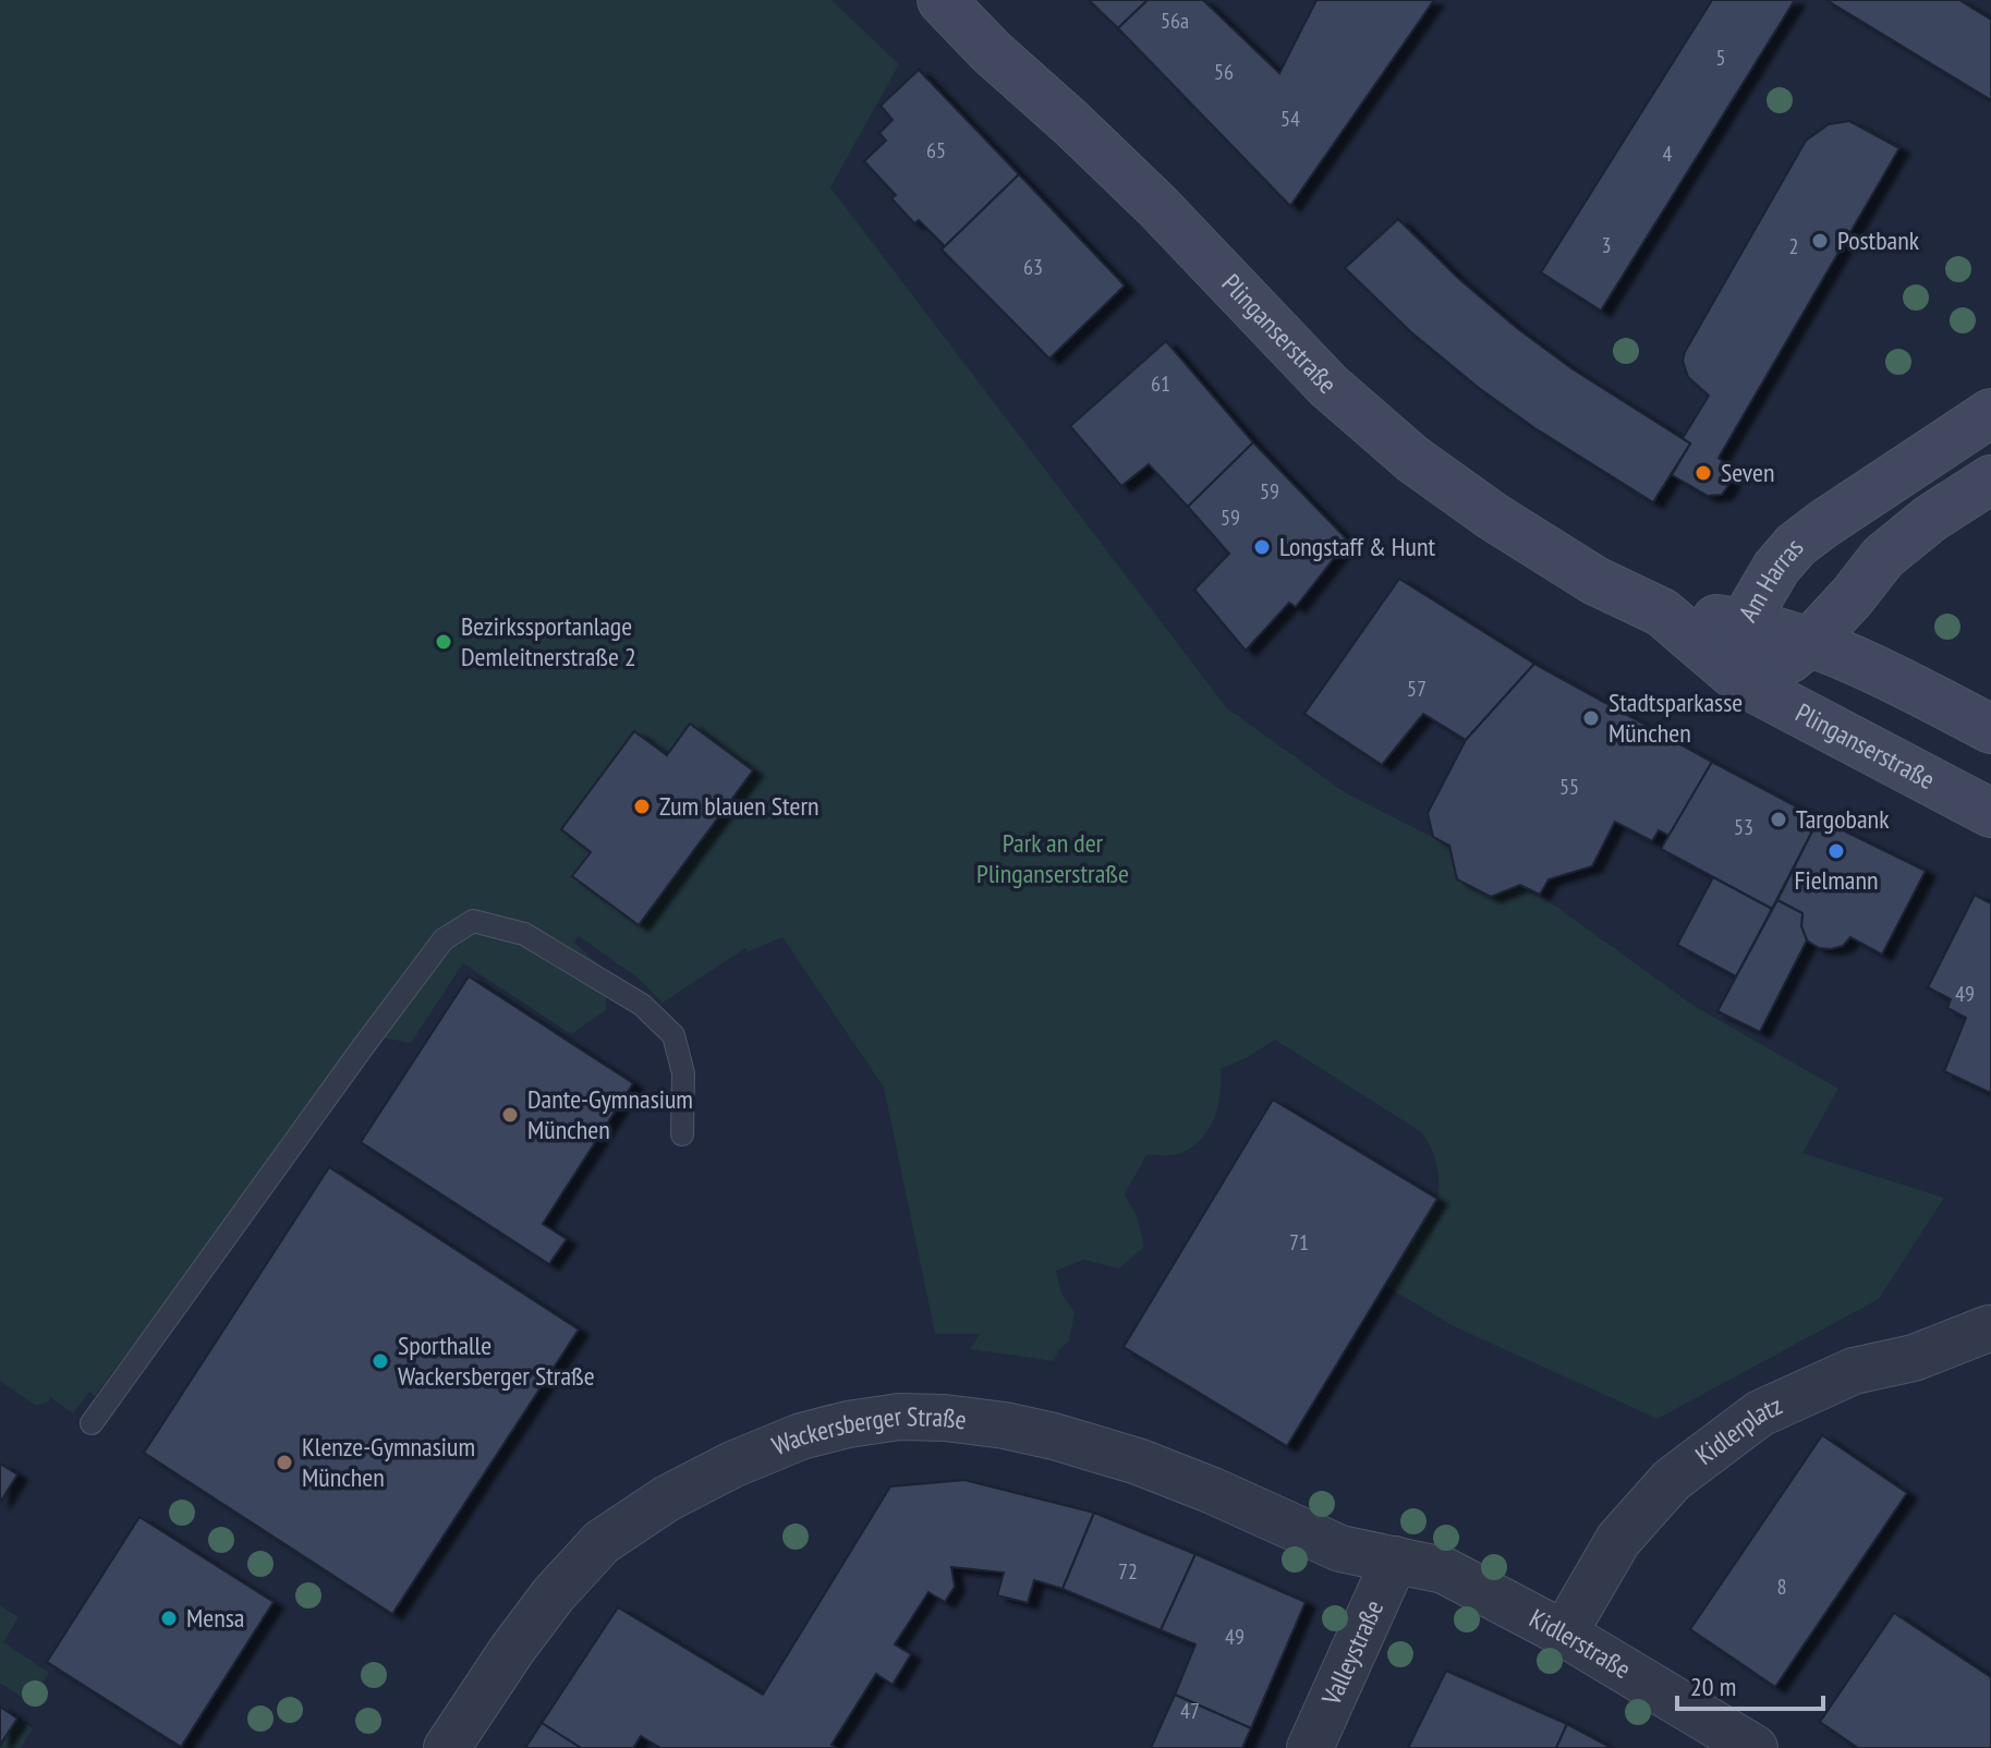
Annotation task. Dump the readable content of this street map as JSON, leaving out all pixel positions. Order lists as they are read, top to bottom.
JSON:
{
  "streets": {
    "main road": ["Plinganserstraße", "Am Harras"],
    "street": [
      "Kidlerplatz",
      "Wackersberger Straße",
      "Kidlerstraße",
      "Valleystraße"
    ]
  },
  "crossings": [
    ["Plinganserstraße", "Am Harras"],
    ["Kidlerplatz", "Kidlerstraße"],
    ["Wackersberger Straße", "Kidlerstraße"],
    ["Wackersberger Straße", "Valleystraße"],
    ["Kidlerstraße", "Valleystraße"]
  ],
  "parks": ["Park an der Plinganserstraße"],
  "places": [
    "Postbank",
    "Seven",
    "Longstaff & Hunt",
    "Bezirkssportanlage Demleitnerstraße 2",
    "Stadtsparkasse München",
    "Zum blauen Stern",
    "Targobank",
    "Fielmann",
    "Dante-Gymnasium München",
    "Sporthalle Wackersberger Straße",
    "Klenze-Gymnasium München",
    "Mensa"
  ],
  "house_numbers": [
    "56a",
    "5",
    "56",
    "54",
    "65",
    "4",
    "3",
    "2",
    "63",
    "61",
    "59",
    "59",
    "57",
    "55",
    "53",
    "49",
    "71",
    "72",
    "8",
    "49",
    "47"
  ],
  "scale_bar": "20 m"
}
